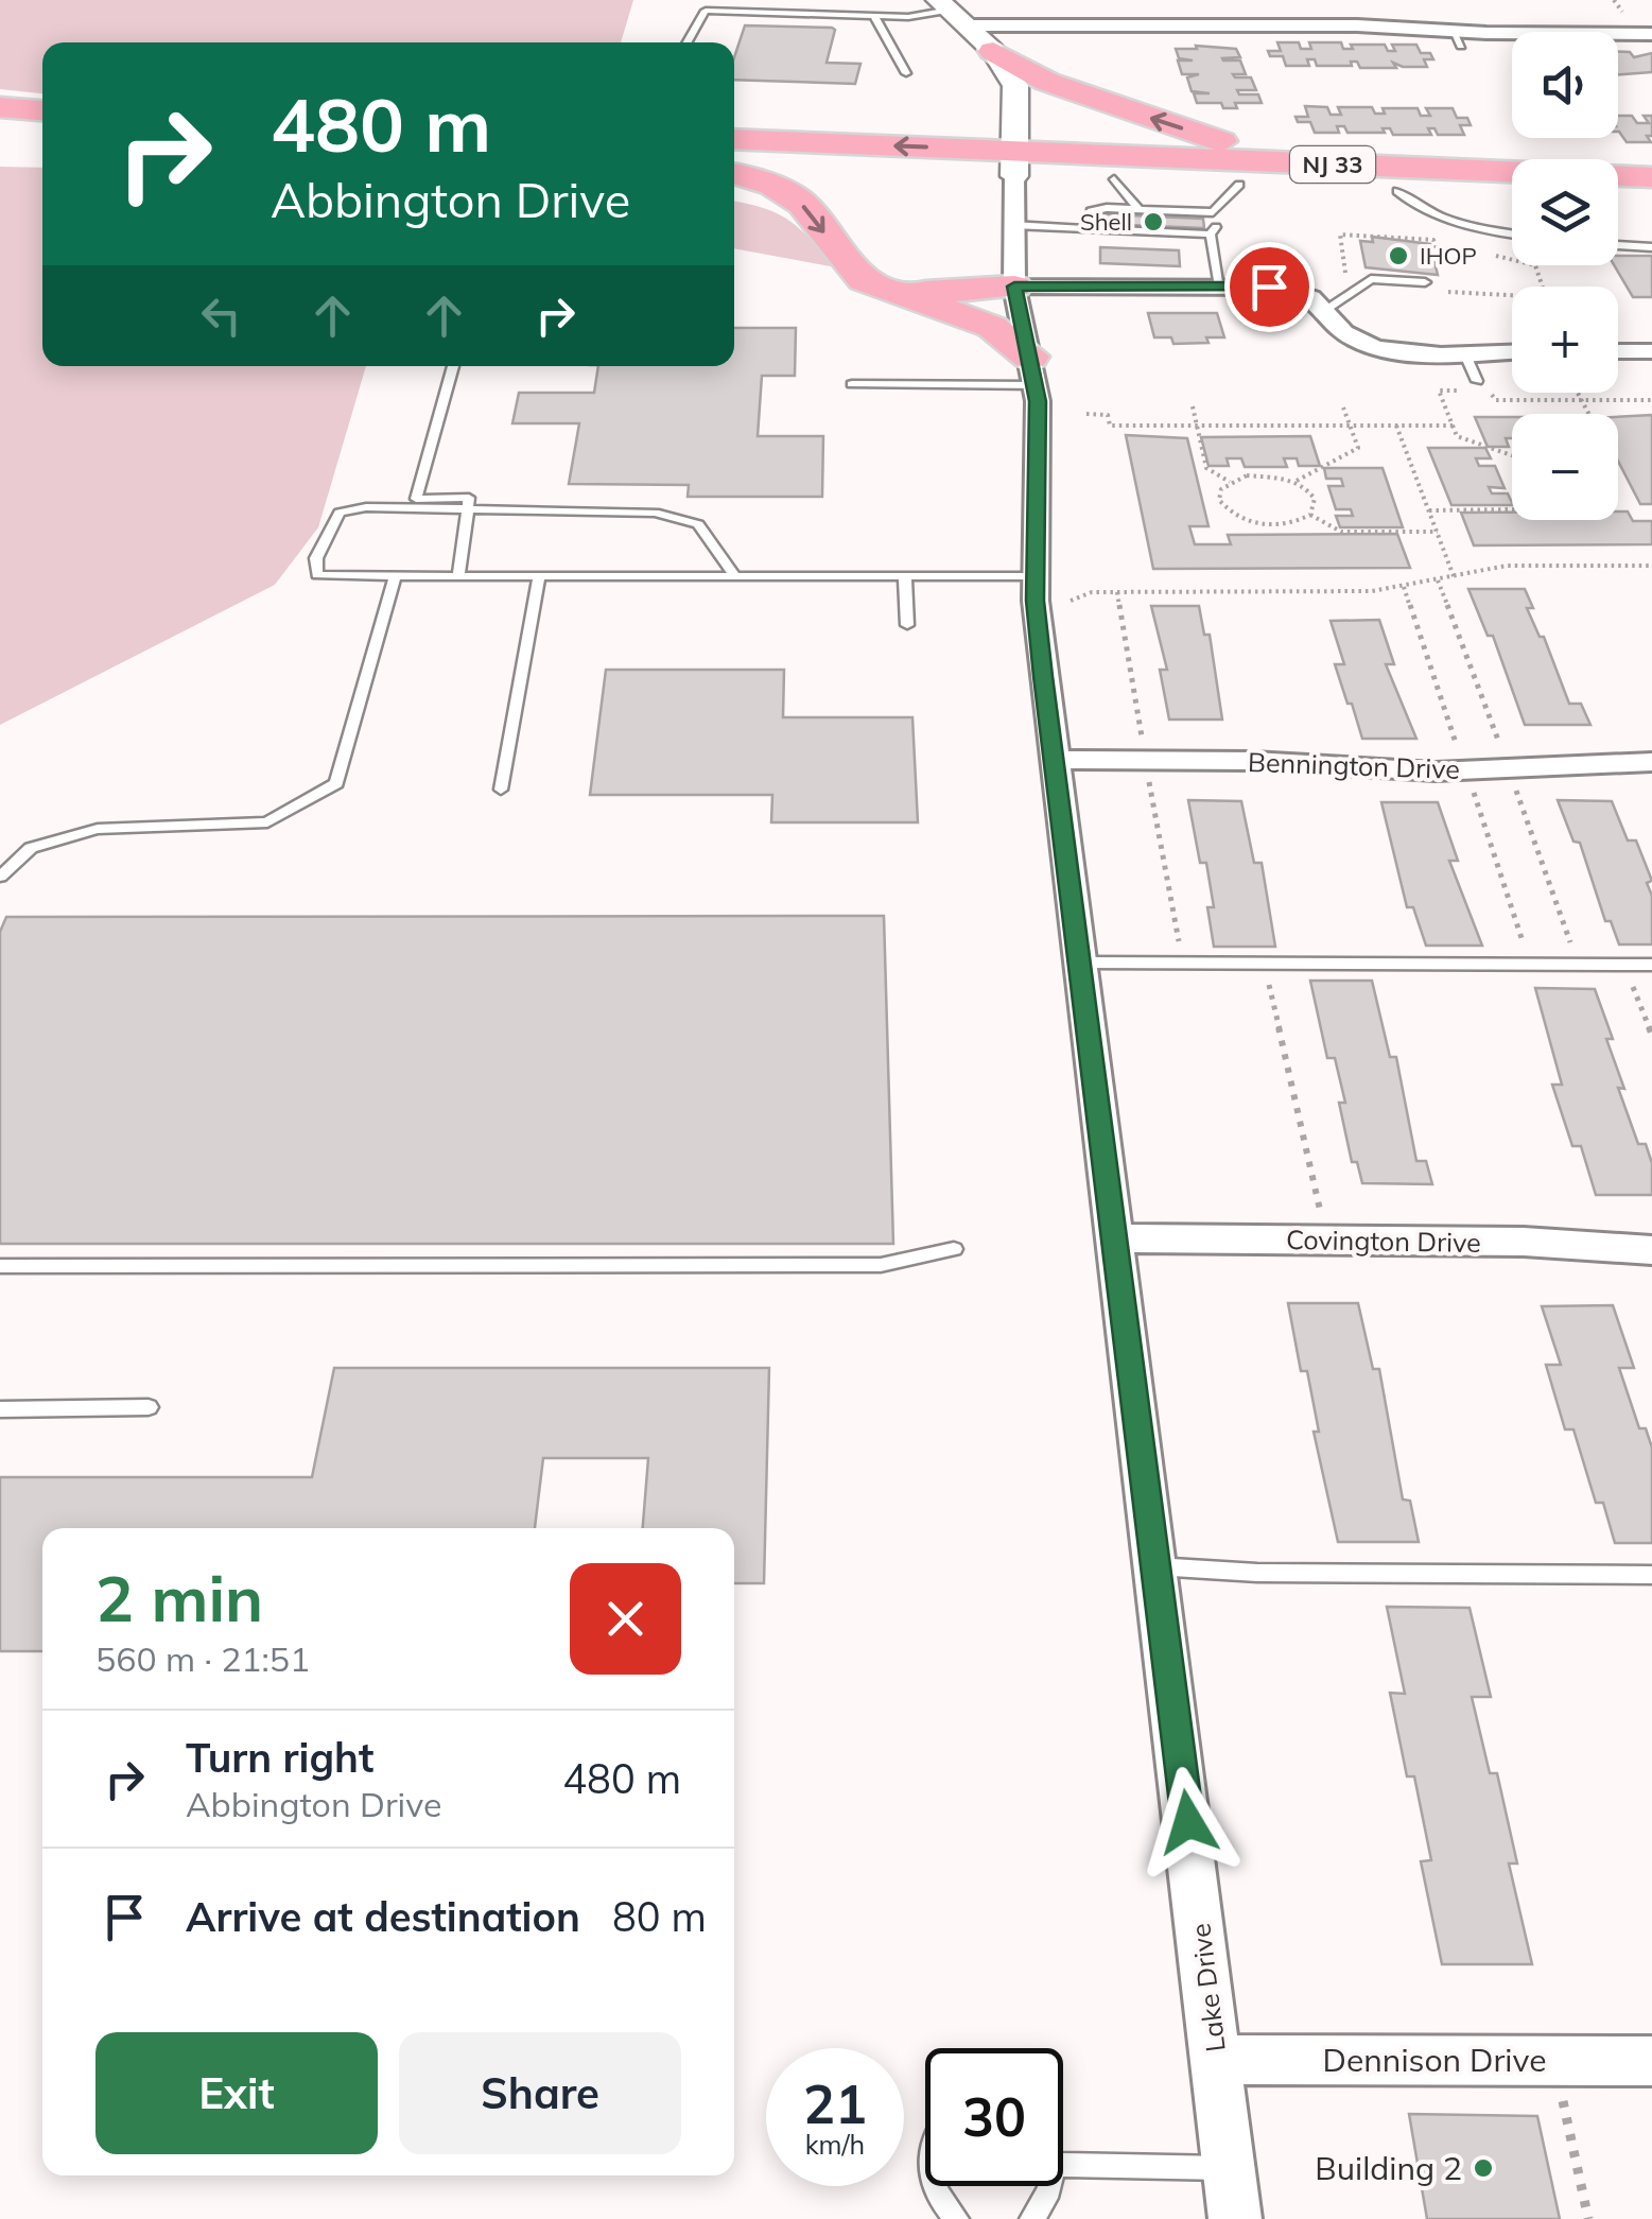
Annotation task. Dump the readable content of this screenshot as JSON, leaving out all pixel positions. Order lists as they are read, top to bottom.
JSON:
{
  "streets": {
    "highway": ["NJ 33"],
    "street": [
      "Bennington Drive",
      "Covington Drive",
      "Lake Drive",
      "Dennison Drive"
    ]
  },
  "crossings": [
    ["NJ 33", "Lake Drive"],
    ["Bennington Drive", "Lake Drive"],
    ["Covington Drive", "Lake Drive"],
    ["Lake Drive", "Dennison Drive"]
  ],
  "places": ["Shell", "IHOP", "Building 2"],
  "page": {
    "map_buttons": ["+", "−"],
    "turn": ["480 m", "Abbington Drive"],
    "heading": ["2 min", "560 m · 21:51"],
    "list": [
      {
        "name": "Turn right",
        "note": "Abbington Drive",
        "value": "480 m"
      },
      {
        "name": "Arrive at destination",
        "value": "80 m"
      }
    ],
    "buttons": ["Exit", "Share"],
    "speed": "21 km/h",
    "limit": "30"
  }
}
